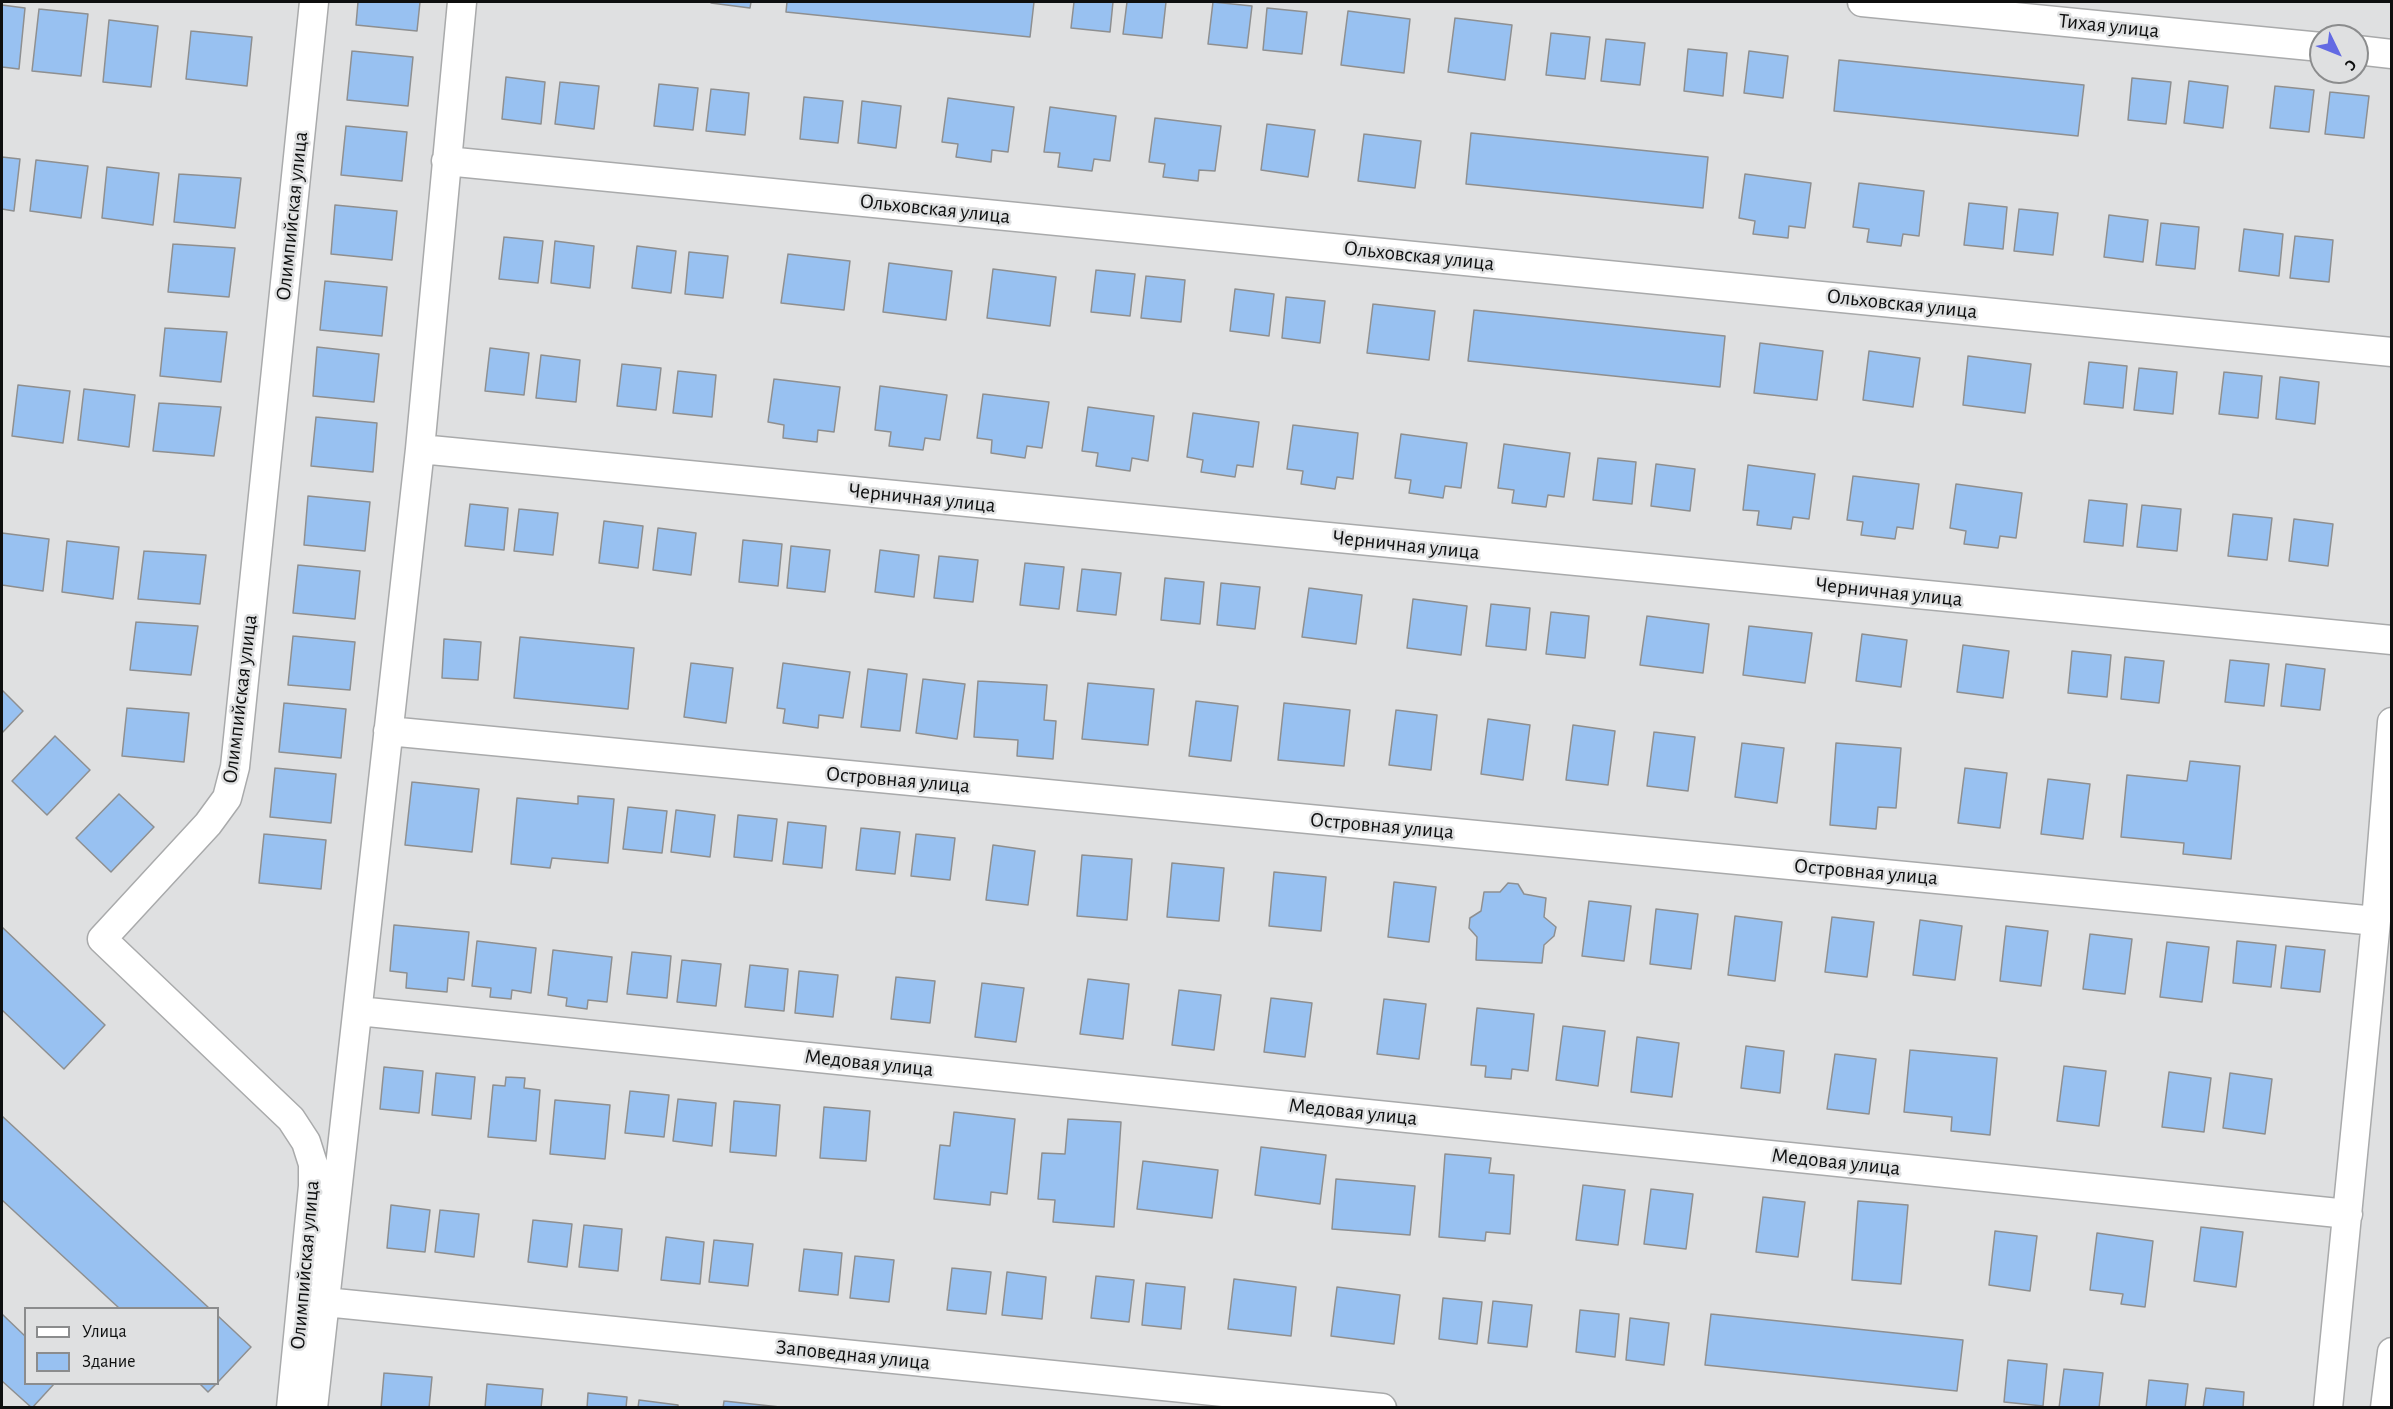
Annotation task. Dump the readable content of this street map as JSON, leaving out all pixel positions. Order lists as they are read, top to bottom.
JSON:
{
  "streets": {
    "street": [
      "Тихая улица",
      "Ольховская улица",
      "Олимпийская улица",
      "Черничная улица",
      "Островная улица",
      "Медовая улица",
      "Заповедная улица"
    ]
  },
  "crossings": [
    ["Ольховская улица", "Олимпийская улица"],
    ["Олимпийская улица", "Черничная улица"],
    ["Олимпийская улица", "Островная улица"],
    ["Олимпийская улица", "Медовая улица"],
    ["Олимпийская улица", "Заповедная улица"]
  ],
  "legend": ["Улица", "Здание"],
  "north": "bottom right"
}
